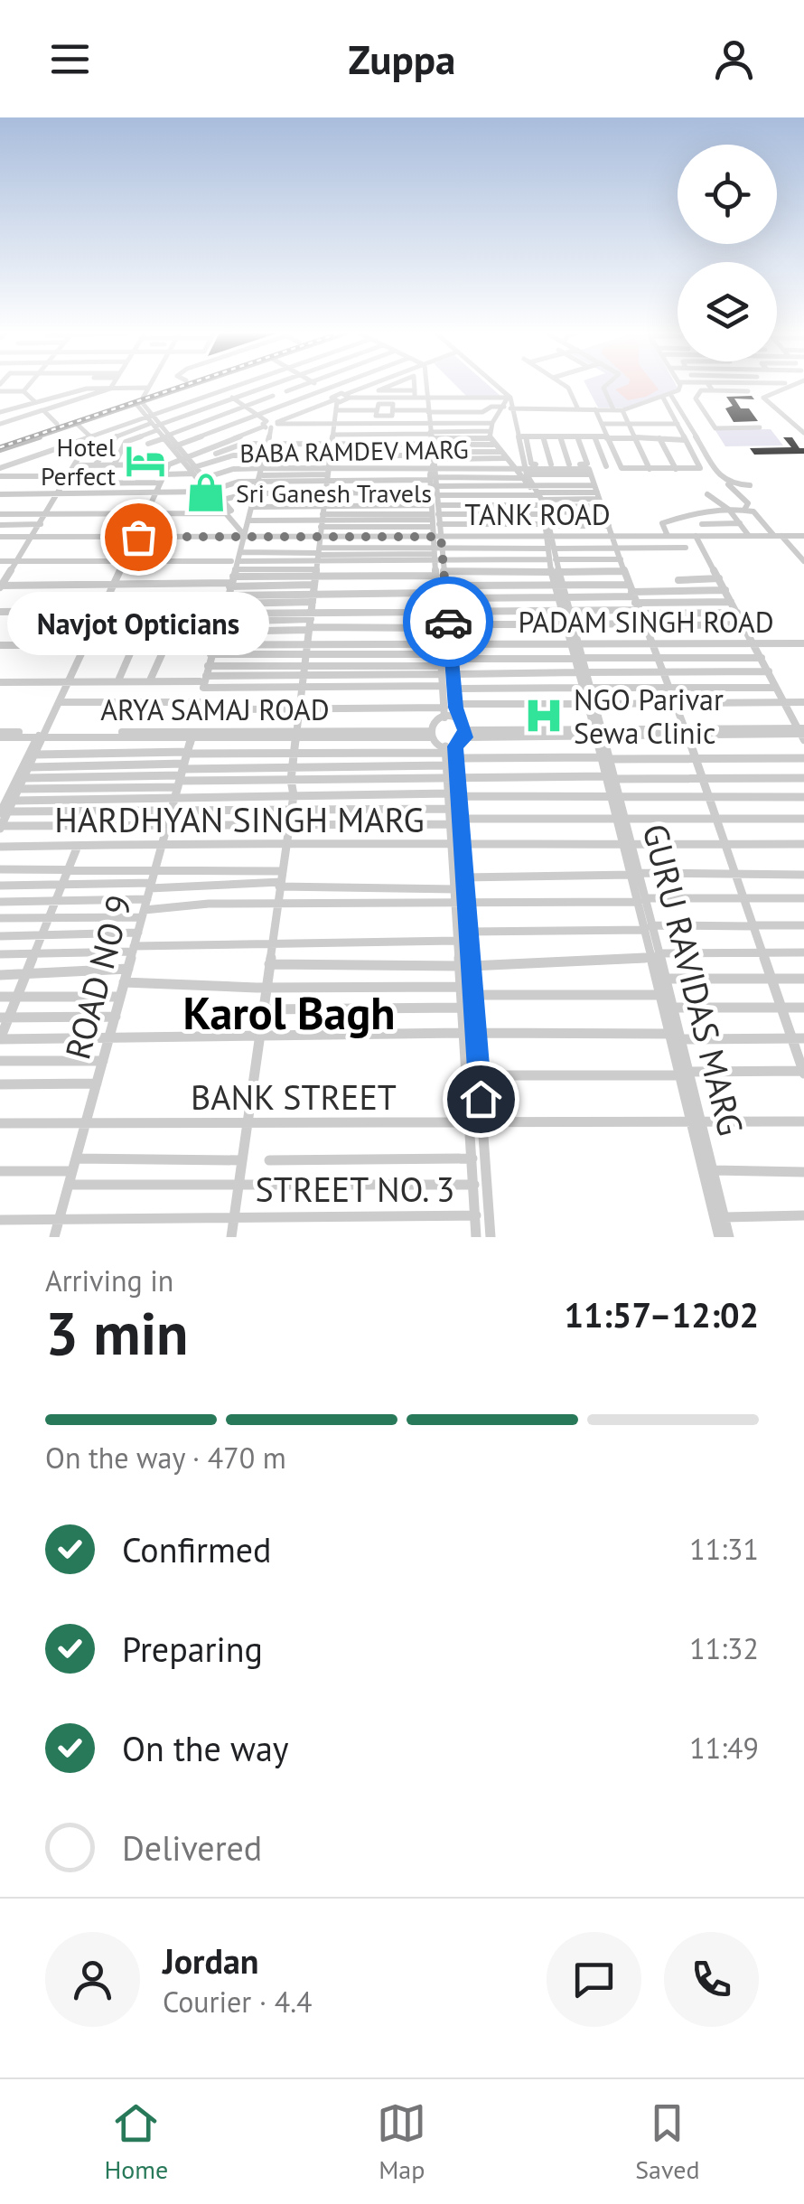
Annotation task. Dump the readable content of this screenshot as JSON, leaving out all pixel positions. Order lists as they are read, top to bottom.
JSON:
{
  "streets": {
    "street": [
      "BABA RAMDEV MARG",
      "TANK ROAD",
      "PADAM SINGH ROAD",
      "HARDHYAN SINGH MARG",
      "ROAD NO 9",
      "GURU RAVIDAS MARG",
      "BANK STREET",
      "STREET NO. 3"
    ]
  },
  "crossings": [
    ["PADAM SINGH ROAD", "GURU RAVIDAS MARG"],
    ["HARDHYAN SINGH MARG", "ROAD NO 9"],
    ["HARDHYAN SINGH MARG", "GURU RAVIDAS MARG"],
    ["ROAD NO 9", "BANK STREET"],
    ["ROAD NO 9", "STREET NO. 3"],
    ["GURU RAVIDAS MARG", "BANK STREET"]
  ],
  "districts": ["Karol Bagh"],
  "places": {
    "hotel": ["Hotel Perfect"],
    "shop": ["Sri Ganesh Travels"],
    "other": ["Navjot Opticians"],
    "hospital": ["NGO Parivar Sewa Clinic"]
  },
  "page": {
    "header": "Zuppa",
    "bubble": "Navjot Opticians",
    "heading": ["3 min", "Arriving in", "11:57–12:02"],
    "panel": ["Jordan", "Courier · 4.4"],
    "bar": "On the way · 470 m",
    "list": [
      ["Confirmed", "11:31"],
      ["Preparing", "11:32"],
      ["On the way", "11:49"],
      "Delivered"
    ],
    "tabs": ["Home", "Map", "Saved"]
  }
}
